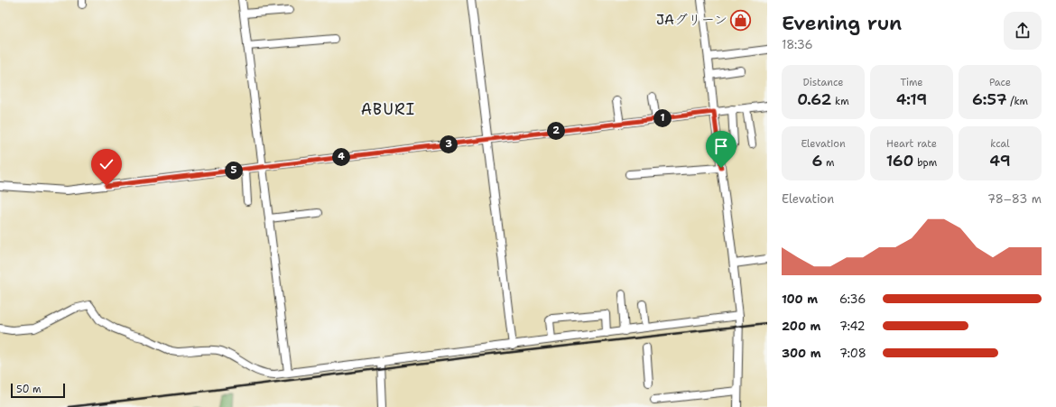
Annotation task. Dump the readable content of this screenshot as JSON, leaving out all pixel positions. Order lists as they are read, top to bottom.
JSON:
{
  "districts": ["ABURI"],
  "places": {
    "shop": ["JAグリーン"]
  },
  "scale_bar": "50 m",
  "page": {
    "heading": ["Evening run", "18:36"],
    "stats": [
      ["Distance", "0.62 km"],
      ["Time", "4:19"],
      ["Pace", "6:57 /km"],
      ["Elevation", "6 m"],
      ["Heart rate", "160 bpm"],
      ["kcal", "49"]
    ],
    "pins": [
      "1",
      "2",
      "3",
      "4",
      "5"
    ],
    "chart": ["Elevation", "78–83 m"],
    "list": [
      {
        "name": "100 m",
        "note": "6:36"
      },
      {
        "name": "200 m",
        "note": "7:42"
      },
      {
        "name": "300 m",
        "note": "7:08"
      }
    ],
    "scale": "50 m"
  }
}
